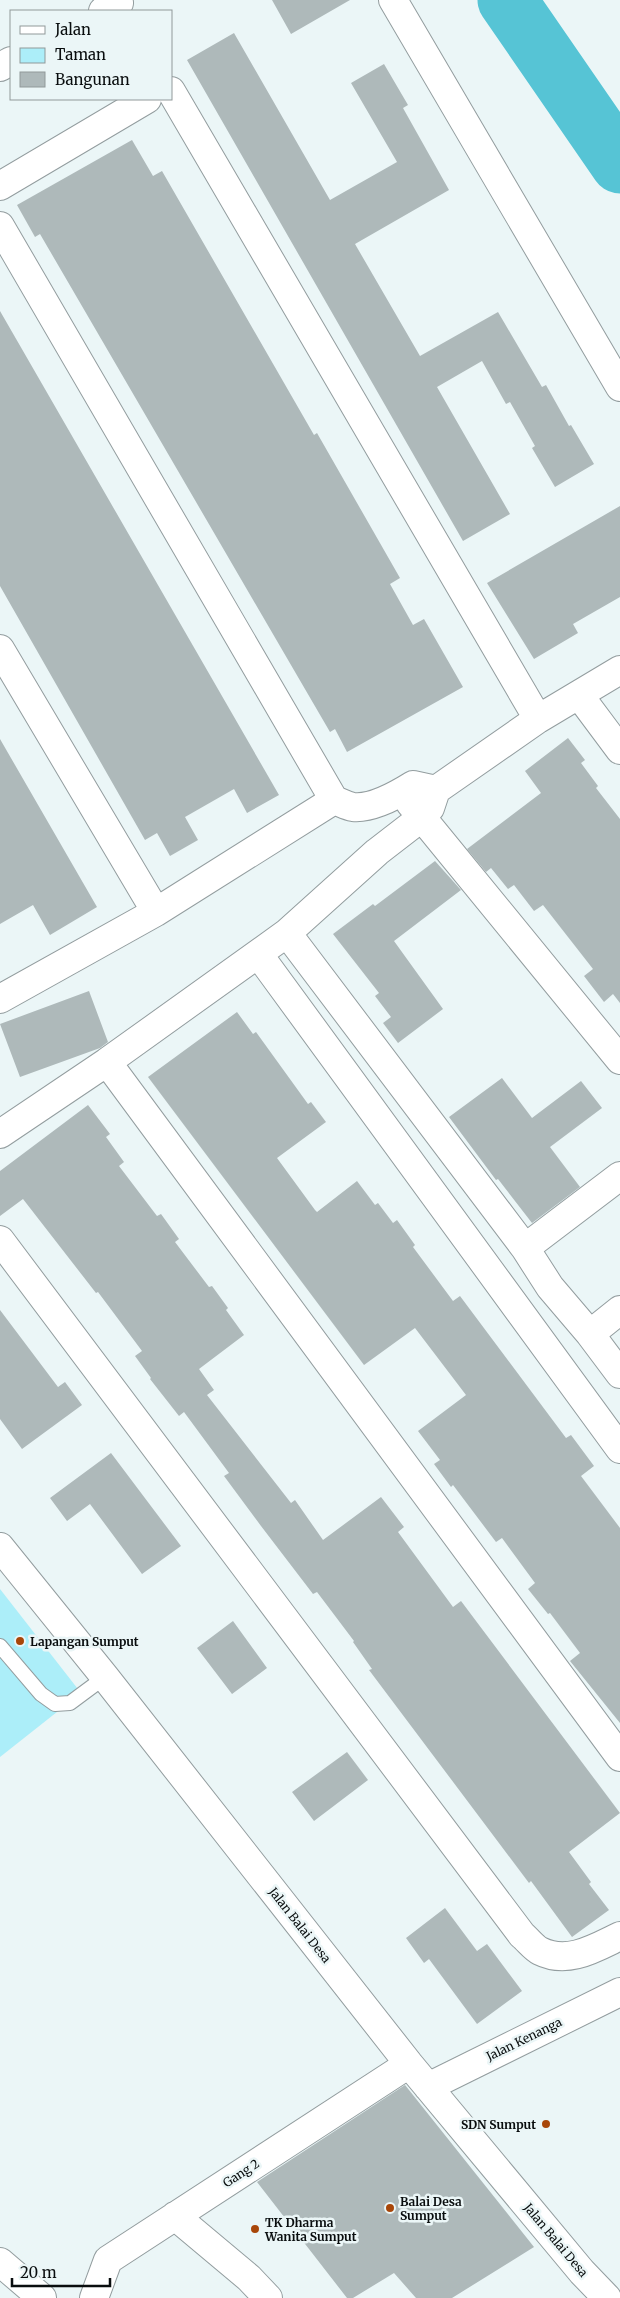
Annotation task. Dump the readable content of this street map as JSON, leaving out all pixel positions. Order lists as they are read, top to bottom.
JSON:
{
  "streets": {
    "street": ["Jalan Balai Desa", "Jalan Kenanga", "Gang 2"]
  },
  "crossings": [
    ["Jalan Balai Desa", "Jalan Kenanga"],
    ["Jalan Balai Desa", "Gang 2"]
  ],
  "places": [
    "Lapangan Sumput",
    "SDN Sumput",
    "Balai Desa Sumput",
    "TK Dharma Wanita Sumput"
  ],
  "legend": ["Jalan", "Taman", "Bangunan"],
  "scale_bar": "20 m"
}
